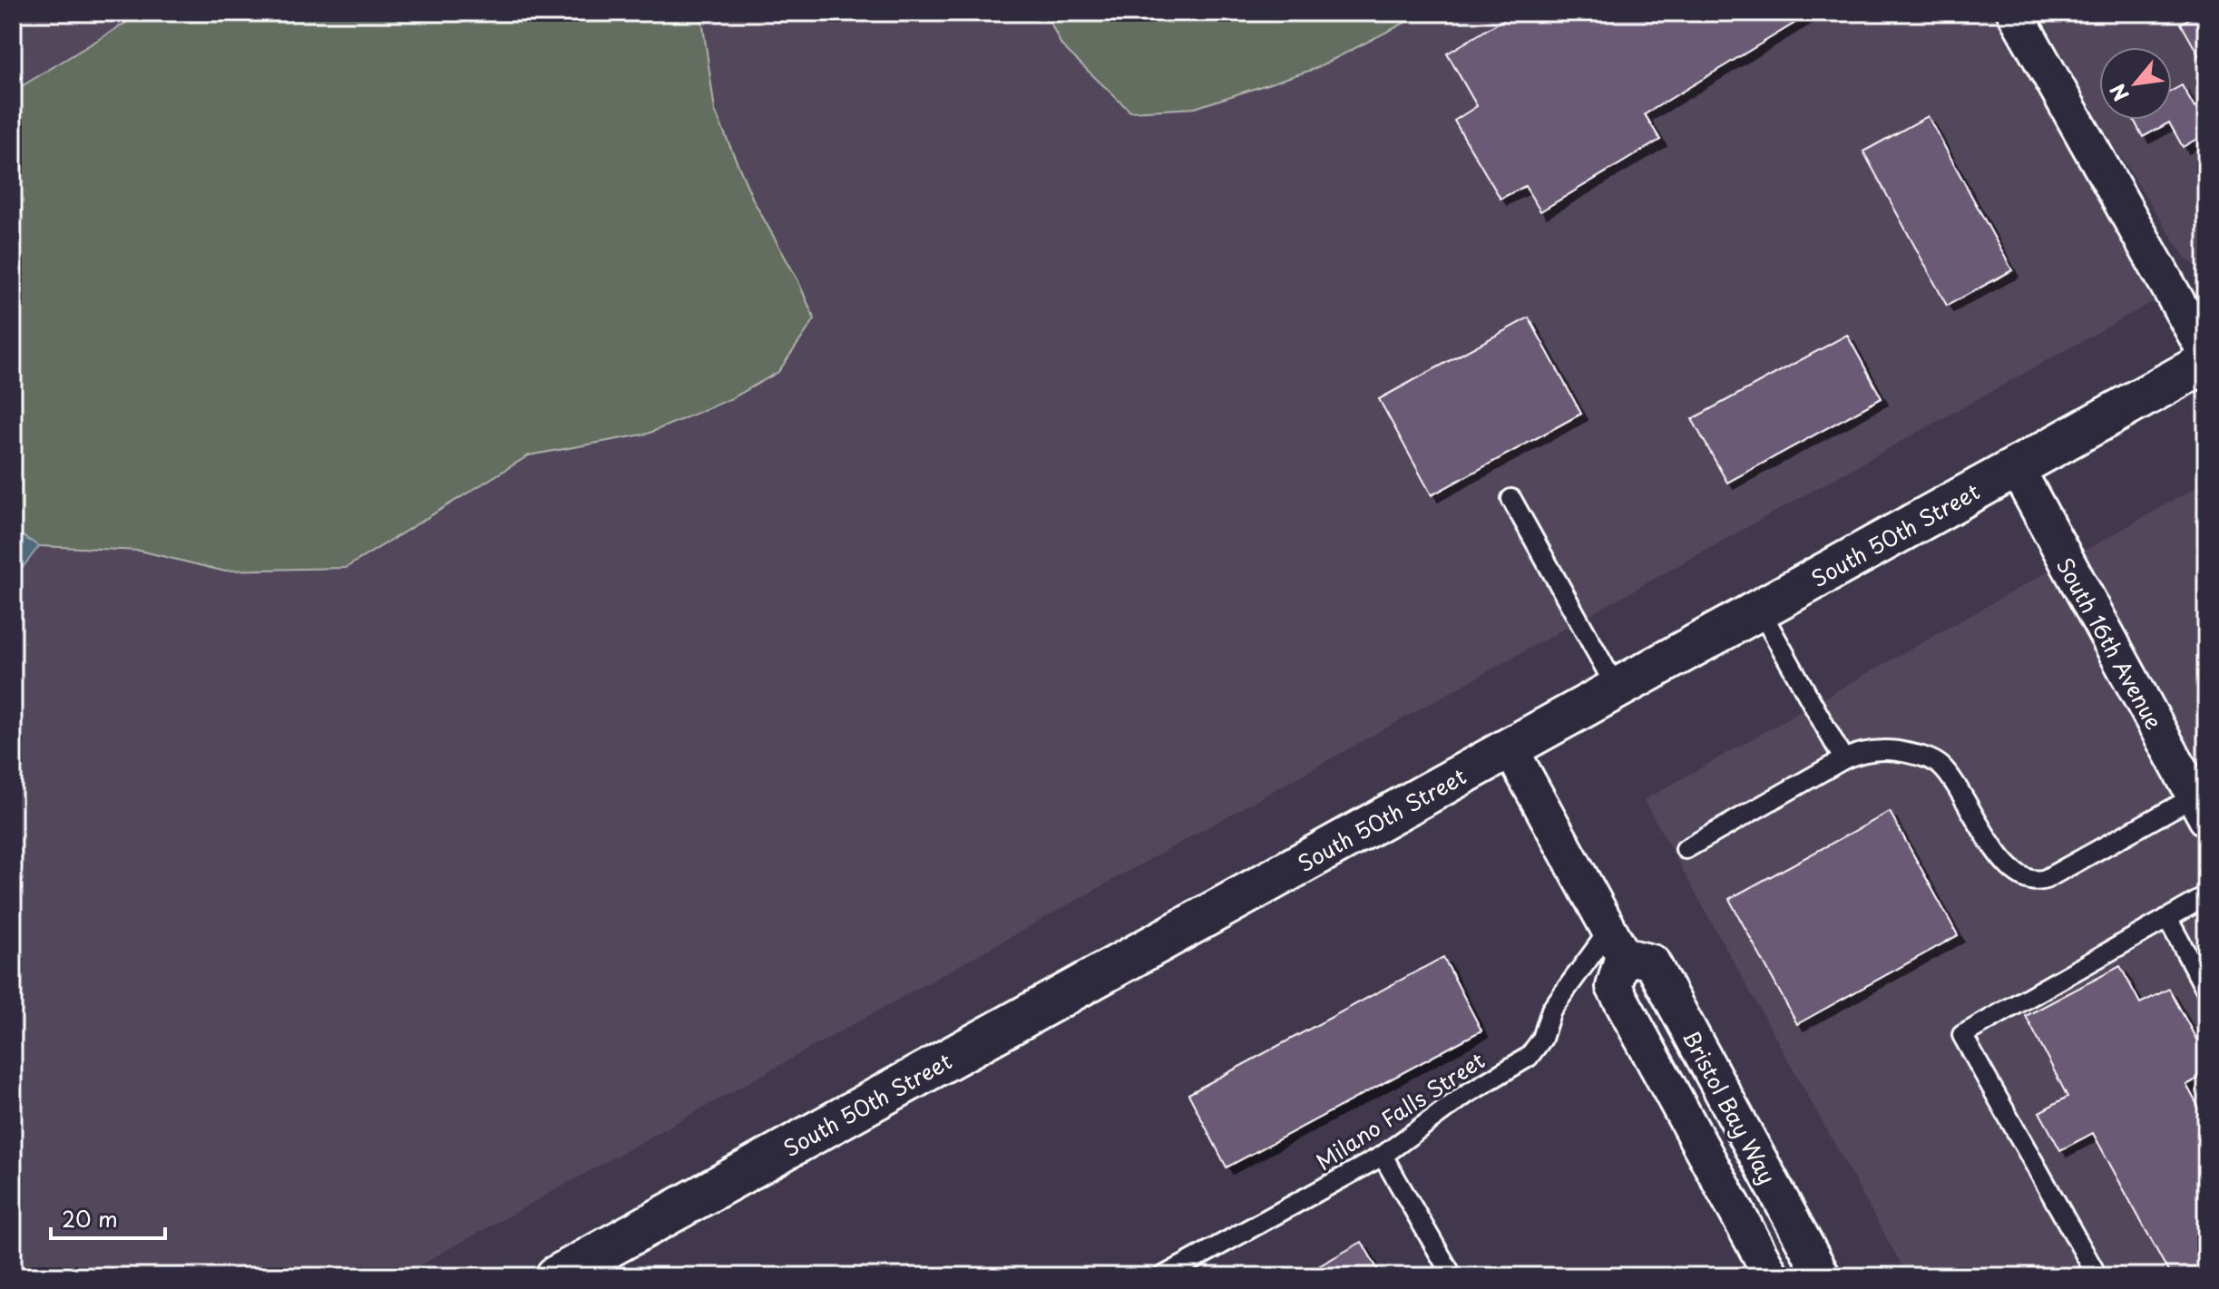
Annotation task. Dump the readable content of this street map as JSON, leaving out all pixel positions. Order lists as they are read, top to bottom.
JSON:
{
  "streets": {
    "main road": ["South 50th Street"],
    "street": ["South 16th Avenue", "Bristol Bay Way"],
    "lane": ["Milano Falls Street"]
  },
  "crossings": [
    ["South 50th Street", "South 16th Avenue"],
    ["Bristol Bay Way", "Milano Falls Street"]
  ],
  "scale_bar": "20 m",
  "north": "bottom left"
}
